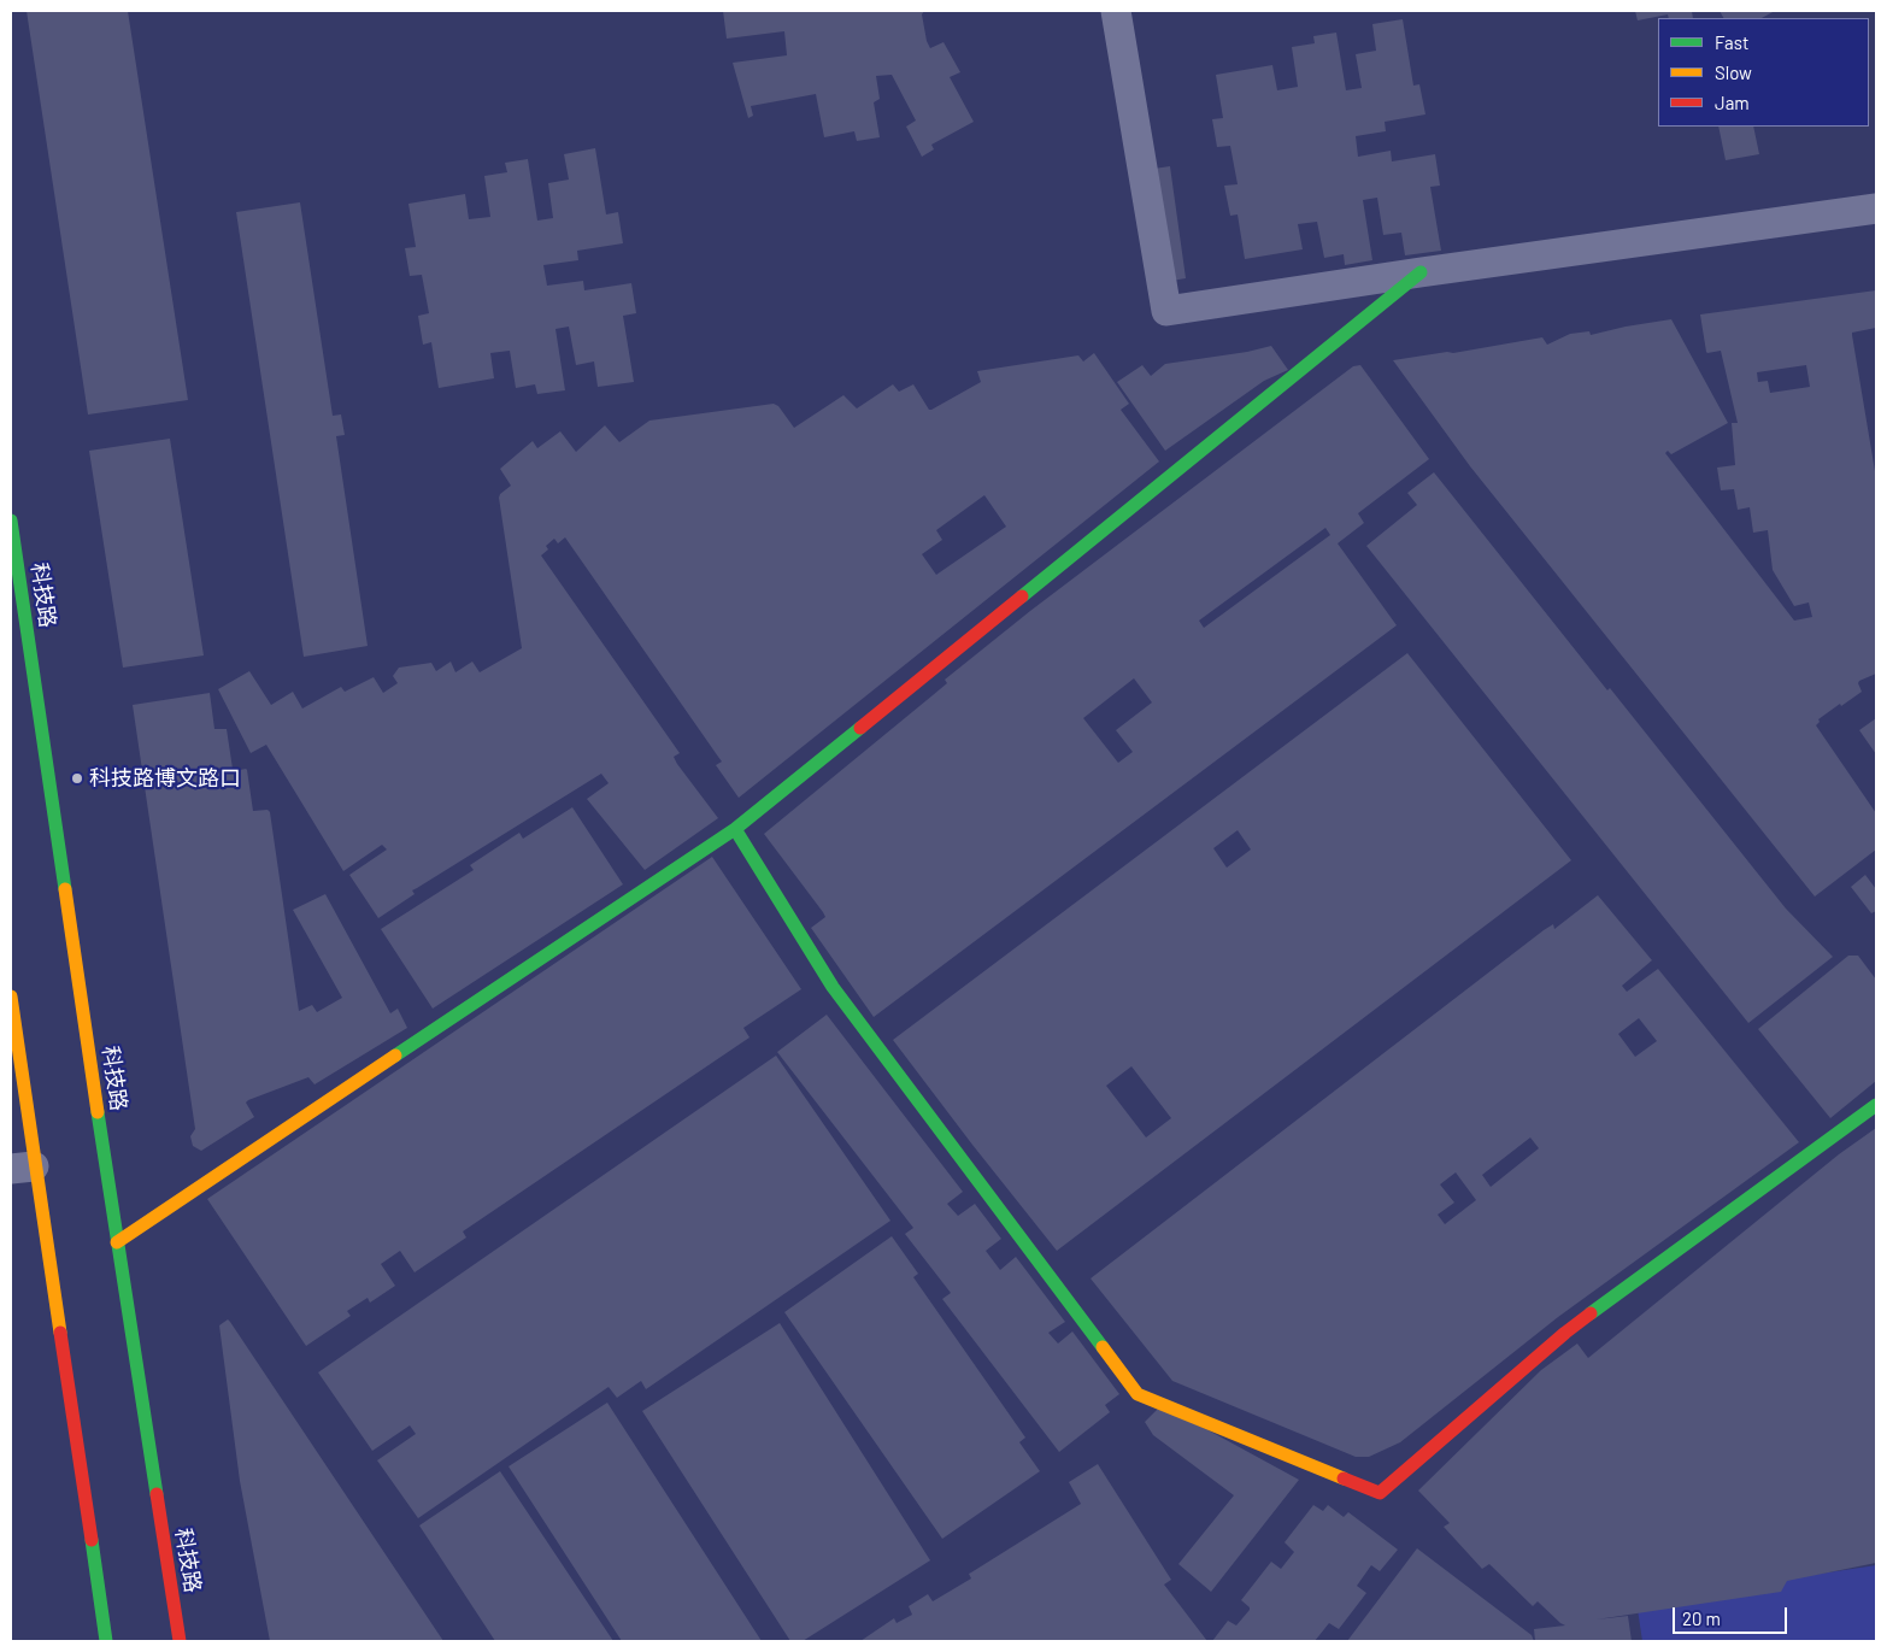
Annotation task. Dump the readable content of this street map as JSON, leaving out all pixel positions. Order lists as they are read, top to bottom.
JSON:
{
  "streets": {
    "street": ["科技路"]
  },
  "places": ["科技路博文路口"],
  "legend": ["Fast", "Slow", "Jam"],
  "scale_bar": "20 m"
}
